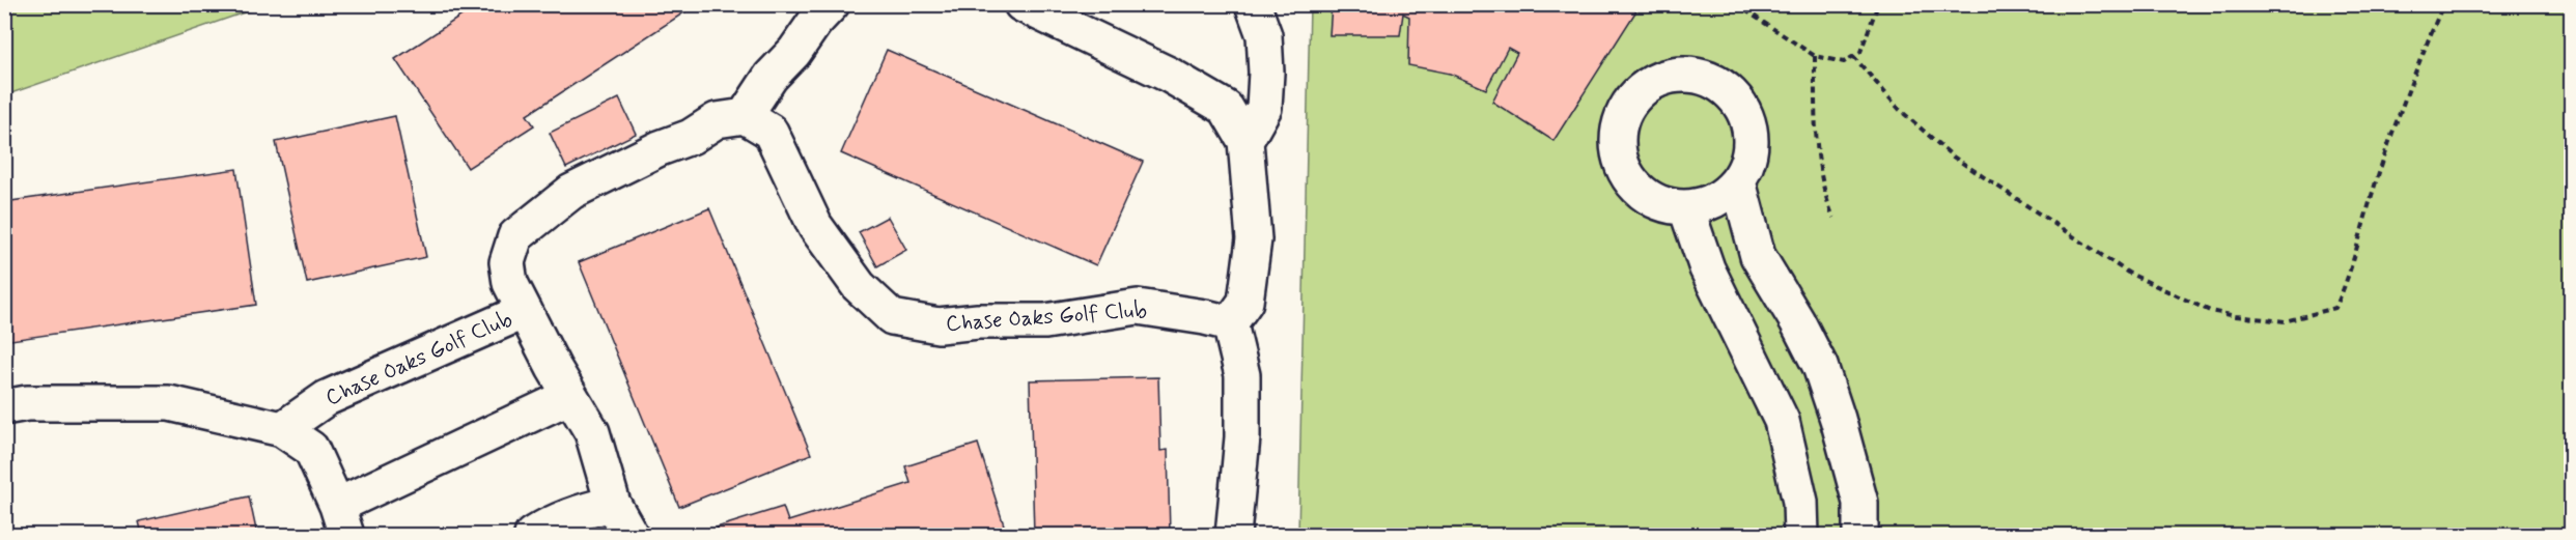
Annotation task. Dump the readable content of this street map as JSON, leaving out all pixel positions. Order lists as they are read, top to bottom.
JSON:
{
  "streets": {
    "lane": ["Chase Oaks Golf Club"]
  }
}
